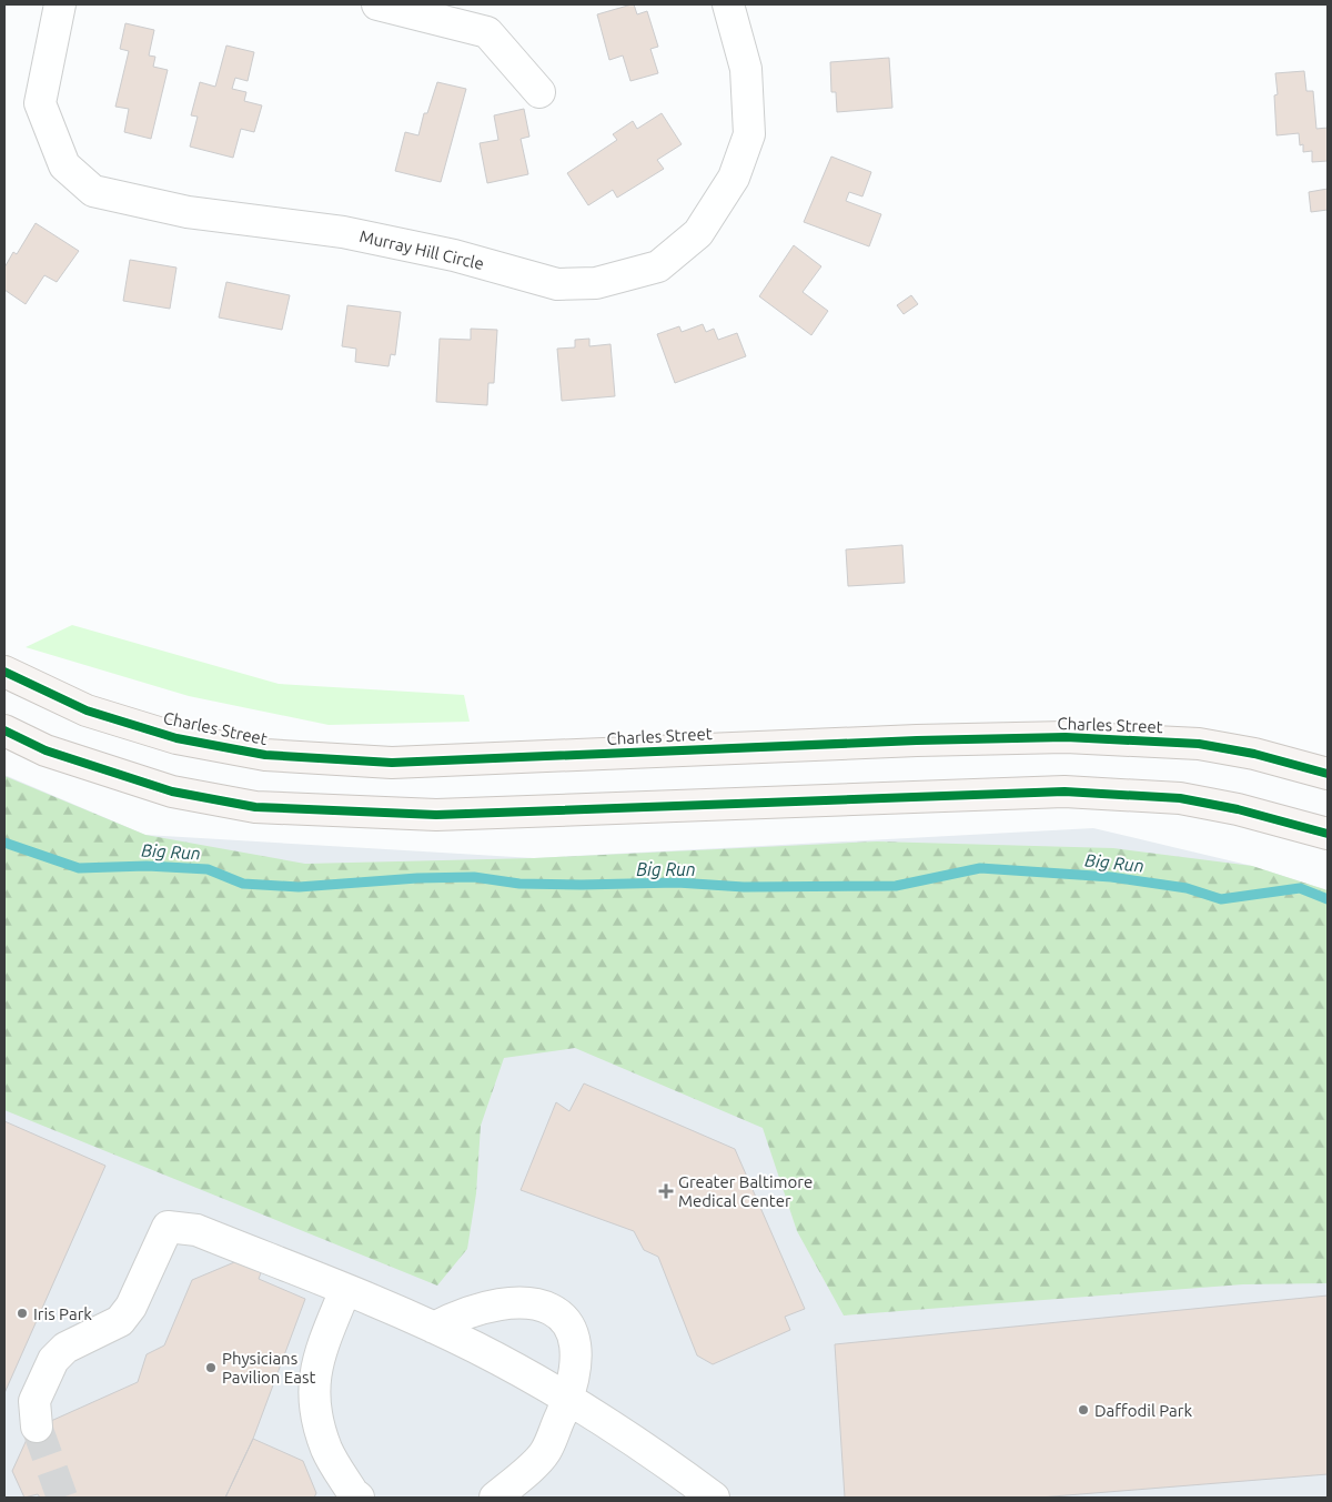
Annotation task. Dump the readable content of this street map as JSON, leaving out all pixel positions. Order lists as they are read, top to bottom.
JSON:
{
  "streets": {
    "main road": ["Charles Street"],
    "street": ["Murray Hill Circle"]
  },
  "water": ["Big Run"],
  "places": {
    "health": ["Greater Baltimore Medical Center"],
    "other": ["Iris Park", "Physicians Pavilion East", "Daffodil Park"]
  }
}
